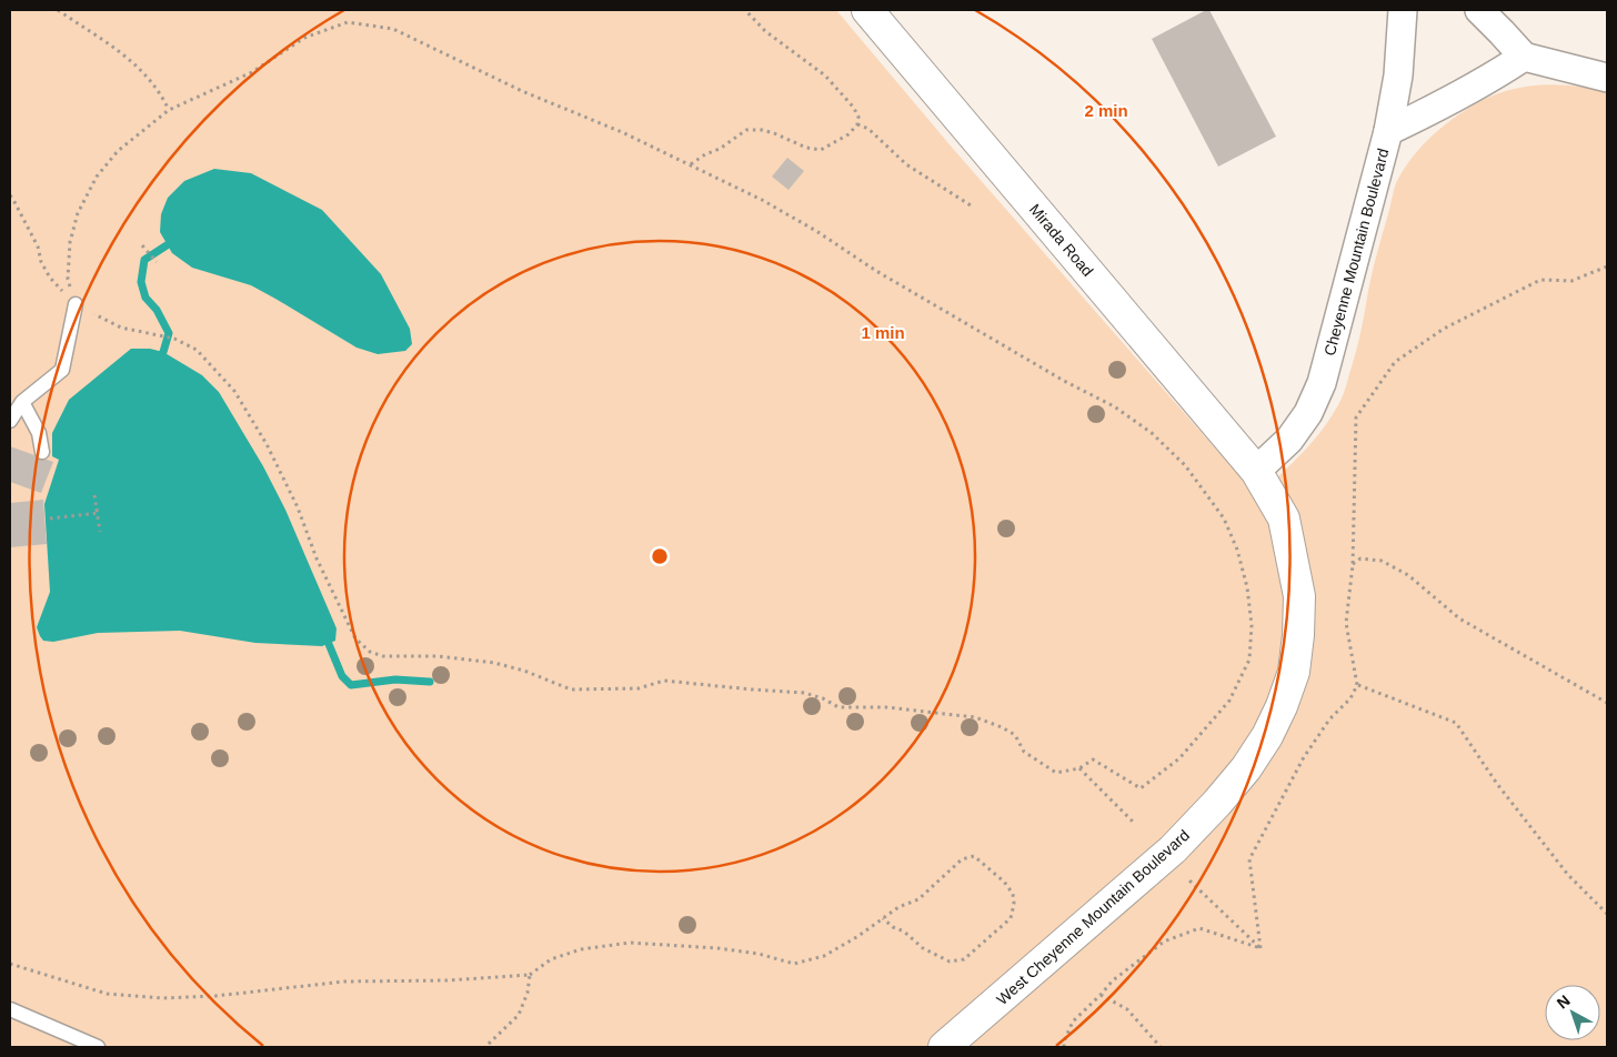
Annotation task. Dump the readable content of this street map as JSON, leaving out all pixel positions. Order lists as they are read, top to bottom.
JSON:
{
  "streets": {
    "street": ["Mirada Road", "Cheyenne Mountain Boulevard", "West Cheyenne Mountain Boulevard"]
  },
  "crossings": [
    ["Mirada Road", "Cheyenne Mountain Boulevard"],
    ["Mirada Road", "West Cheyenne Mountain Boulevard"],
    ["Cheyenne Mountain Boulevard", "West Cheyenne Mountain Boulevard"]
  ],
  "north": "top left",
  "rings": ["2 min", "1 min"]
}
